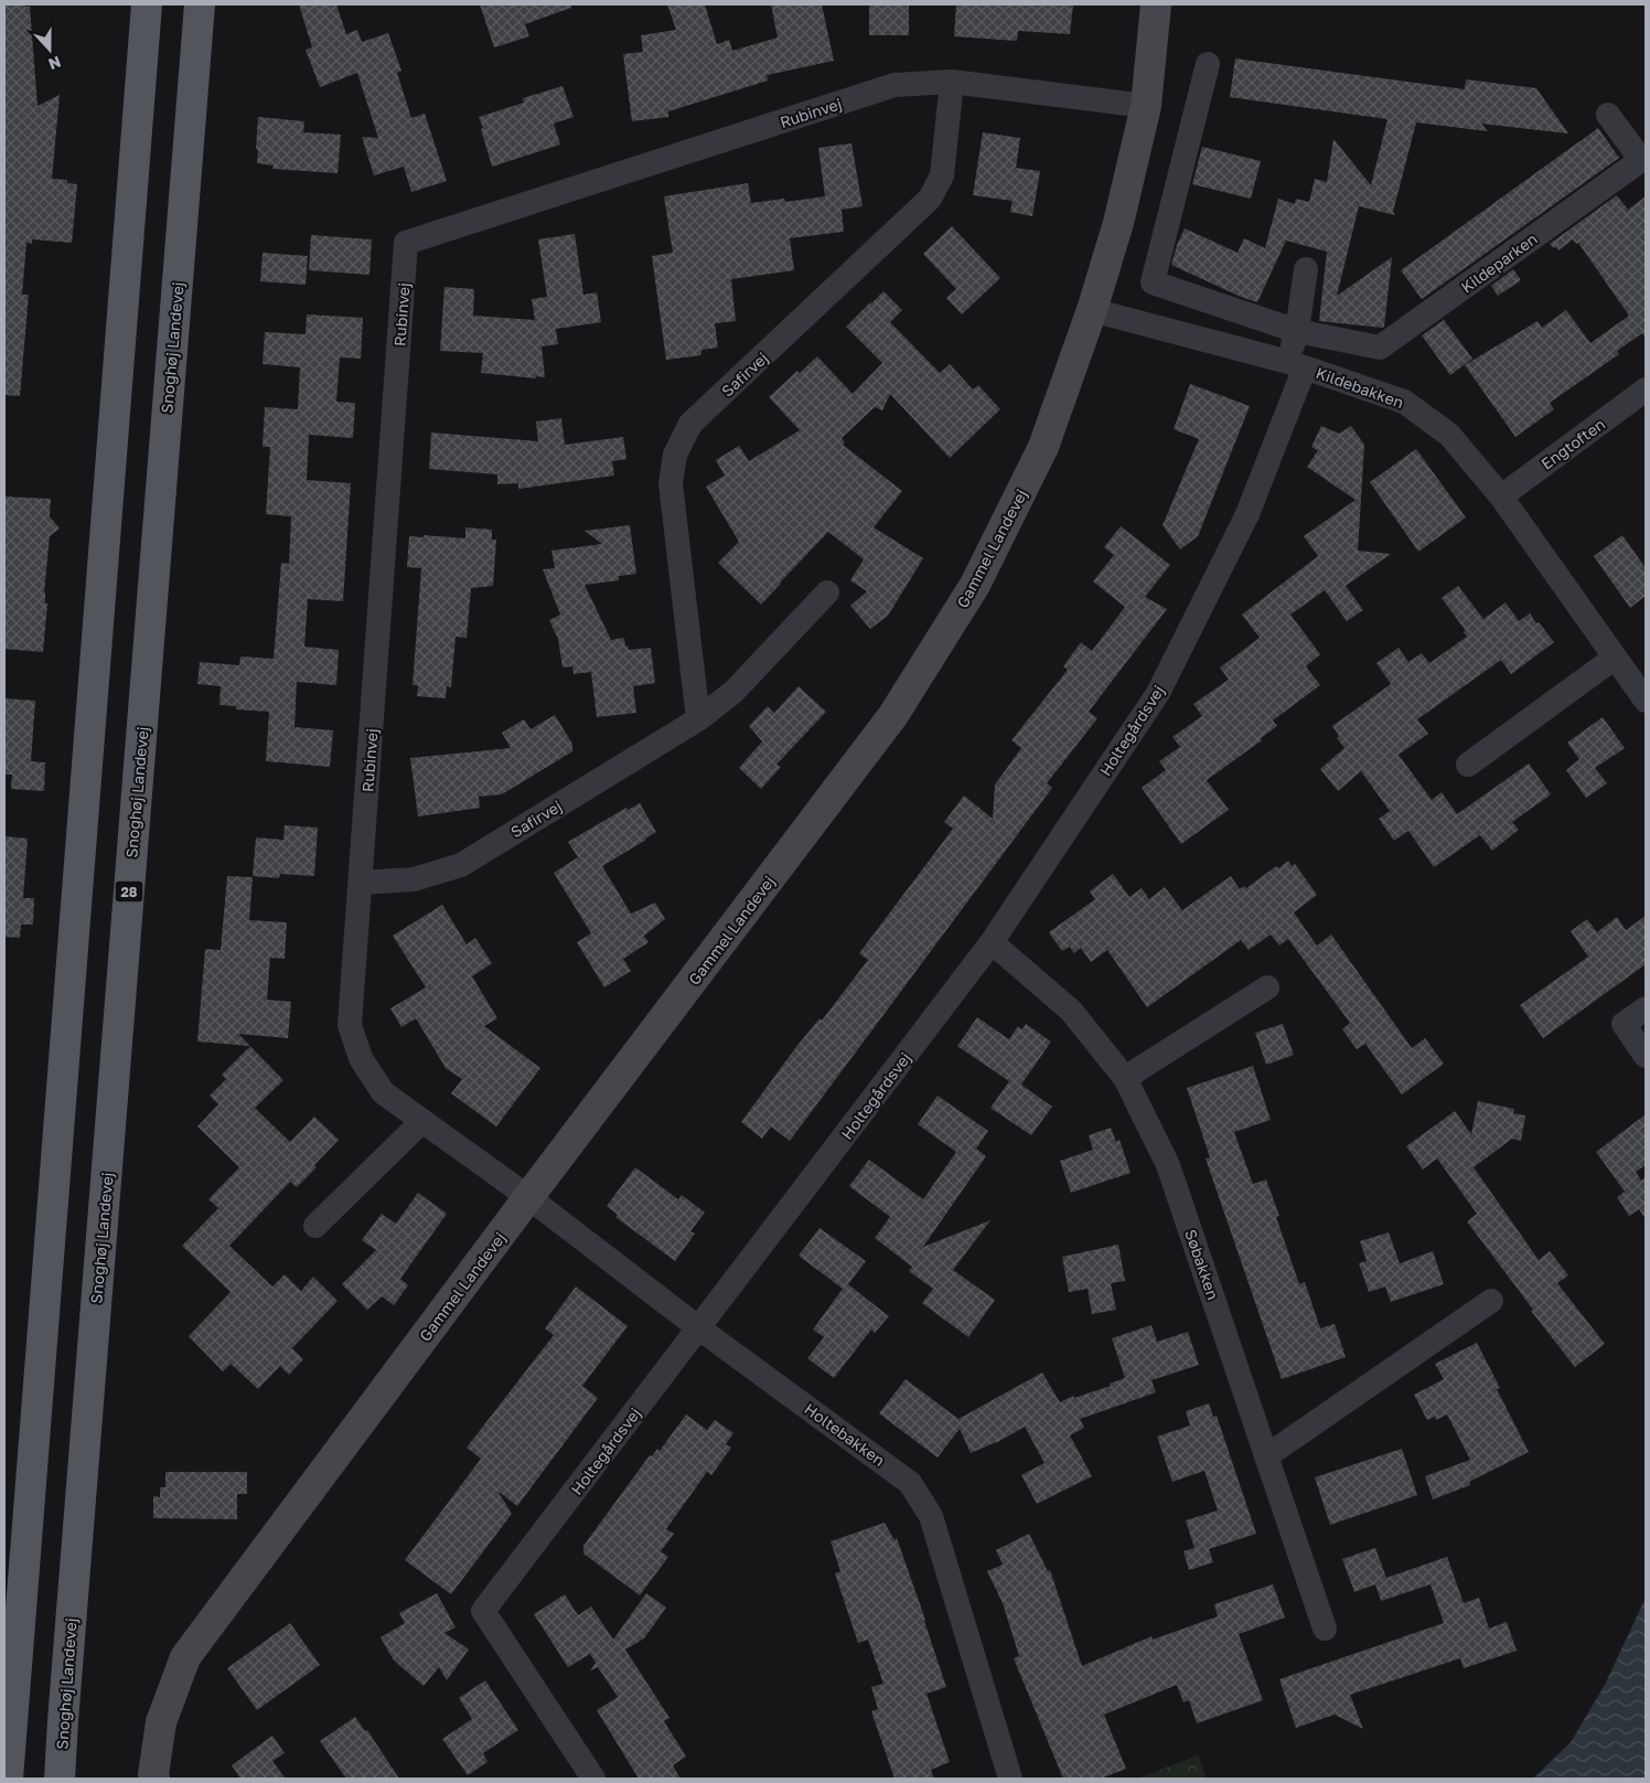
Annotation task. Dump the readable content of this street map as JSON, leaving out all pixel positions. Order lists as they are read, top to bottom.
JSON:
{
  "streets": {
    "main road": ["Snoghøj Landevej", "28"],
    "street": [
      "Rubinvej",
      "Kildeparken",
      "Safirvej",
      "Kildebakken",
      "Engtoften",
      "Gammel Landevej",
      "Holtegårdsvej",
      "Søbakken",
      "Holtebakken"
    ]
  },
  "crossings": [
    ["Rubinvej", "Safirvej"],
    ["Rubinvej", "Gammel Landevej"],
    ["Rubinvej", "Holtebakken"],
    ["Kildebakken", "Engtoften"],
    ["Kildebakken", "Gammel Landevej"],
    ["Kildebakken", "Holtegårdsvej"],
    ["Gammel Landevej", "Holtebakken"],
    ["Holtegårdsvej", "Søbakken"],
    ["Holtegårdsvej", "Holtebakken"]
  ],
  "north": "bottom"
}
